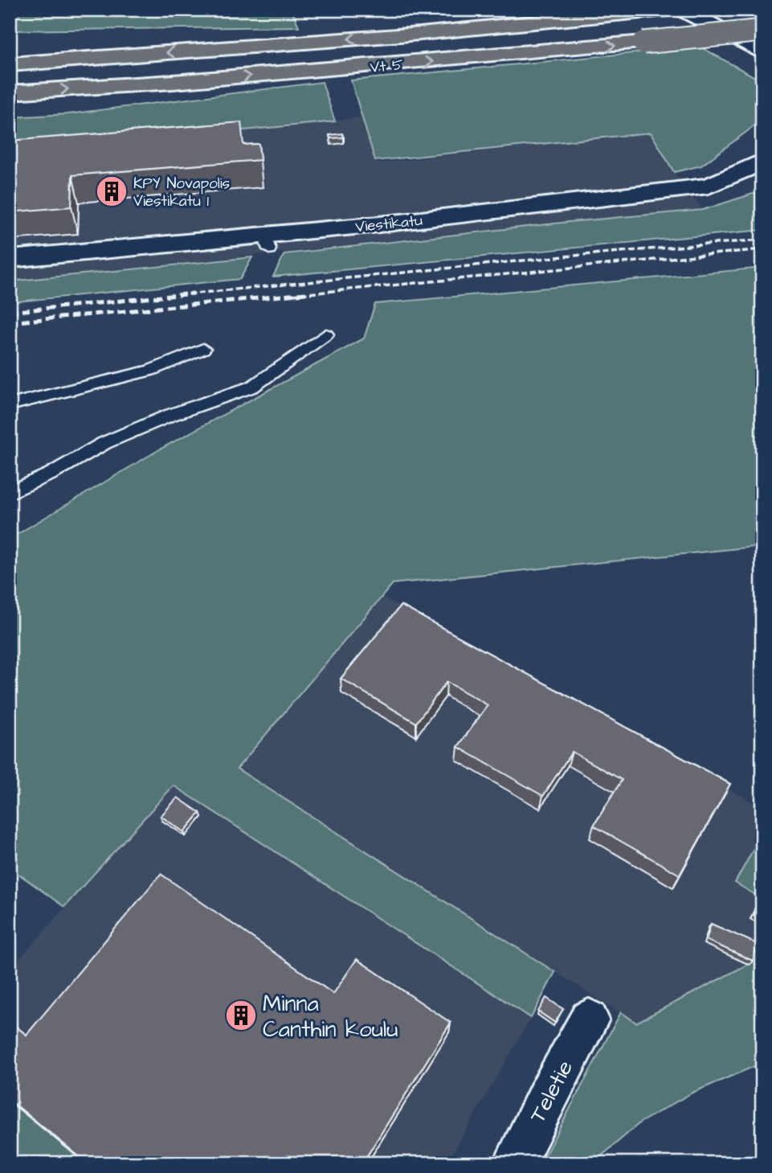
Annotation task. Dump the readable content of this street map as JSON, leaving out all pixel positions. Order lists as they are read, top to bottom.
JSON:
{
  "streets": {
    "highway": ["Vt 5"],
    "street": ["Viestikatu", "Teletie"]
  },
  "places": {
    "building": ["KPY Novapolis Viestikatu 1", "Minna Canthin koulu"]
  }
}
